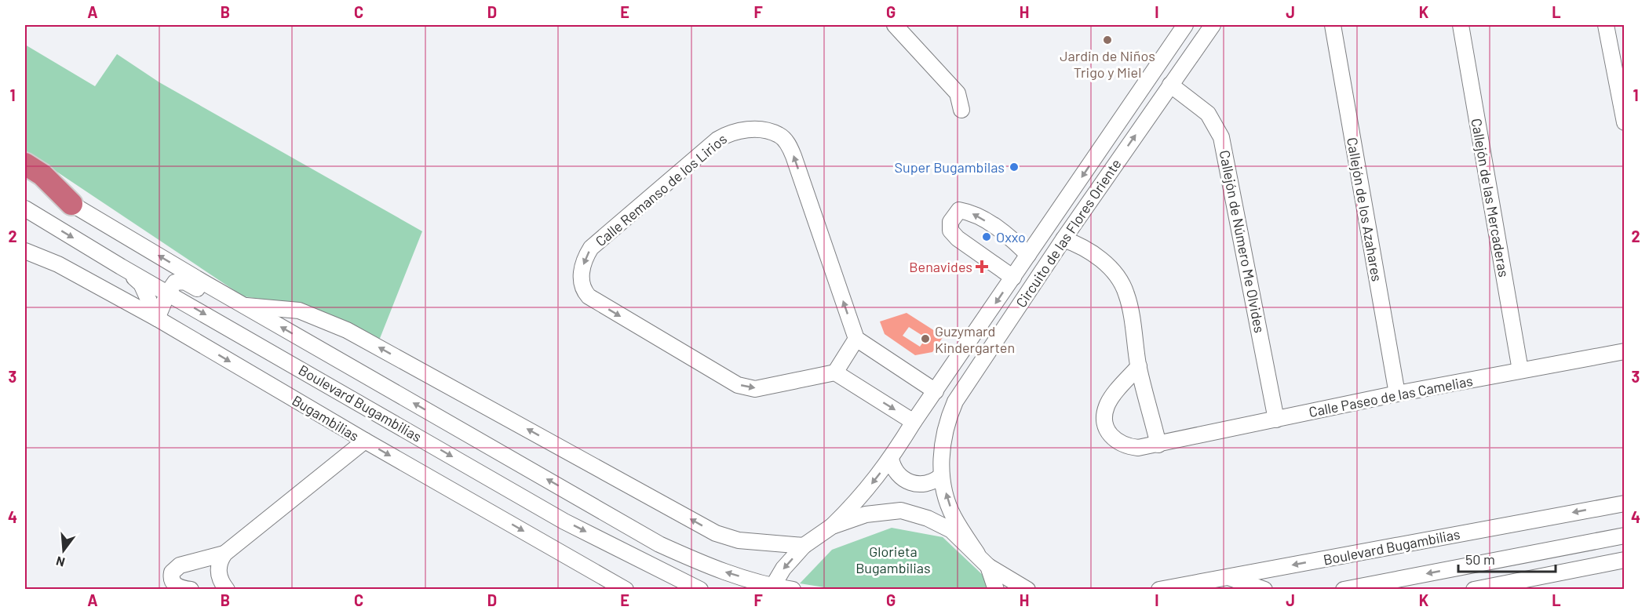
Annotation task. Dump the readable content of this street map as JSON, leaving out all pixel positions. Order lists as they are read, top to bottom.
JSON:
{
  "streets": {
    "street": [
      "Calle Remanso de los Lirios",
      "Callejón de las Mercaderas",
      "Callejón de los Azahares",
      "Circuito de las Flores Oriente",
      "Callejón de Número Me Olvides",
      "Calle Paseo de las Camelias",
      "Boulevard Bugambilias",
      "Bugambilias"
    ]
  },
  "crossings": [
    ["Callejón de las Mercaderas", "Calle Paseo de las Camelias"],
    ["Callejón de los Azahares", "Calle Paseo de las Camelias"],
    ["Circuito de las Flores Oriente", "Callejón de Número Me Olvides"],
    ["Callejón de Número Me Olvides", "Calle Paseo de las Camelias"]
  ],
  "one_way": ["Bugambilias"],
  "parks": ["Glorieta Bugambilias"],
  "places": {
    "other": [
      "Jardin de Niños Trigo y Miel",
      "Super Bugambilas",
      "Oxxo",
      "Guzymard Kindergarten"
    ],
    "health": ["Benavides"]
  },
  "scale_bar": "50 m",
  "north": "bottom",
  "grid": {
    "columns": [
      "A",
      "B",
      "C",
      "D",
      "E",
      "F",
      "G",
      "H",
      "I",
      "J",
      "K",
      "L"
    ],
    "rows": [
      "1",
      "2",
      "3",
      "4"
    ]
  }
}
